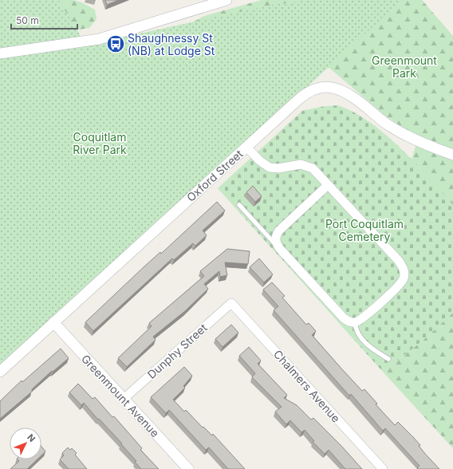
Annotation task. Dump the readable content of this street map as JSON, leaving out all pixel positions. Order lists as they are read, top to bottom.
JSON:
{
  "streets": {
    "street": [
      "Oxford Street",
      "Dunphy Street",
      "Chalmers Avenue",
      "Greenmount Avenue"
    ]
  },
  "crossings": [
    ["Oxford Street", "Greenmount Avenue"],
    ["Dunphy Street", "Chalmers Avenue"],
    ["Dunphy Street", "Greenmount Avenue"]
  ],
  "parks": ["Greenmount Park", "Coquitlam River Park", "Port Coquitlam Cemetery"],
  "places": {
    "bus stop": ["Shaughnessy St (NB) at Lodge St"]
  },
  "scale_bar": "50 m",
  "north": "top right"
}
